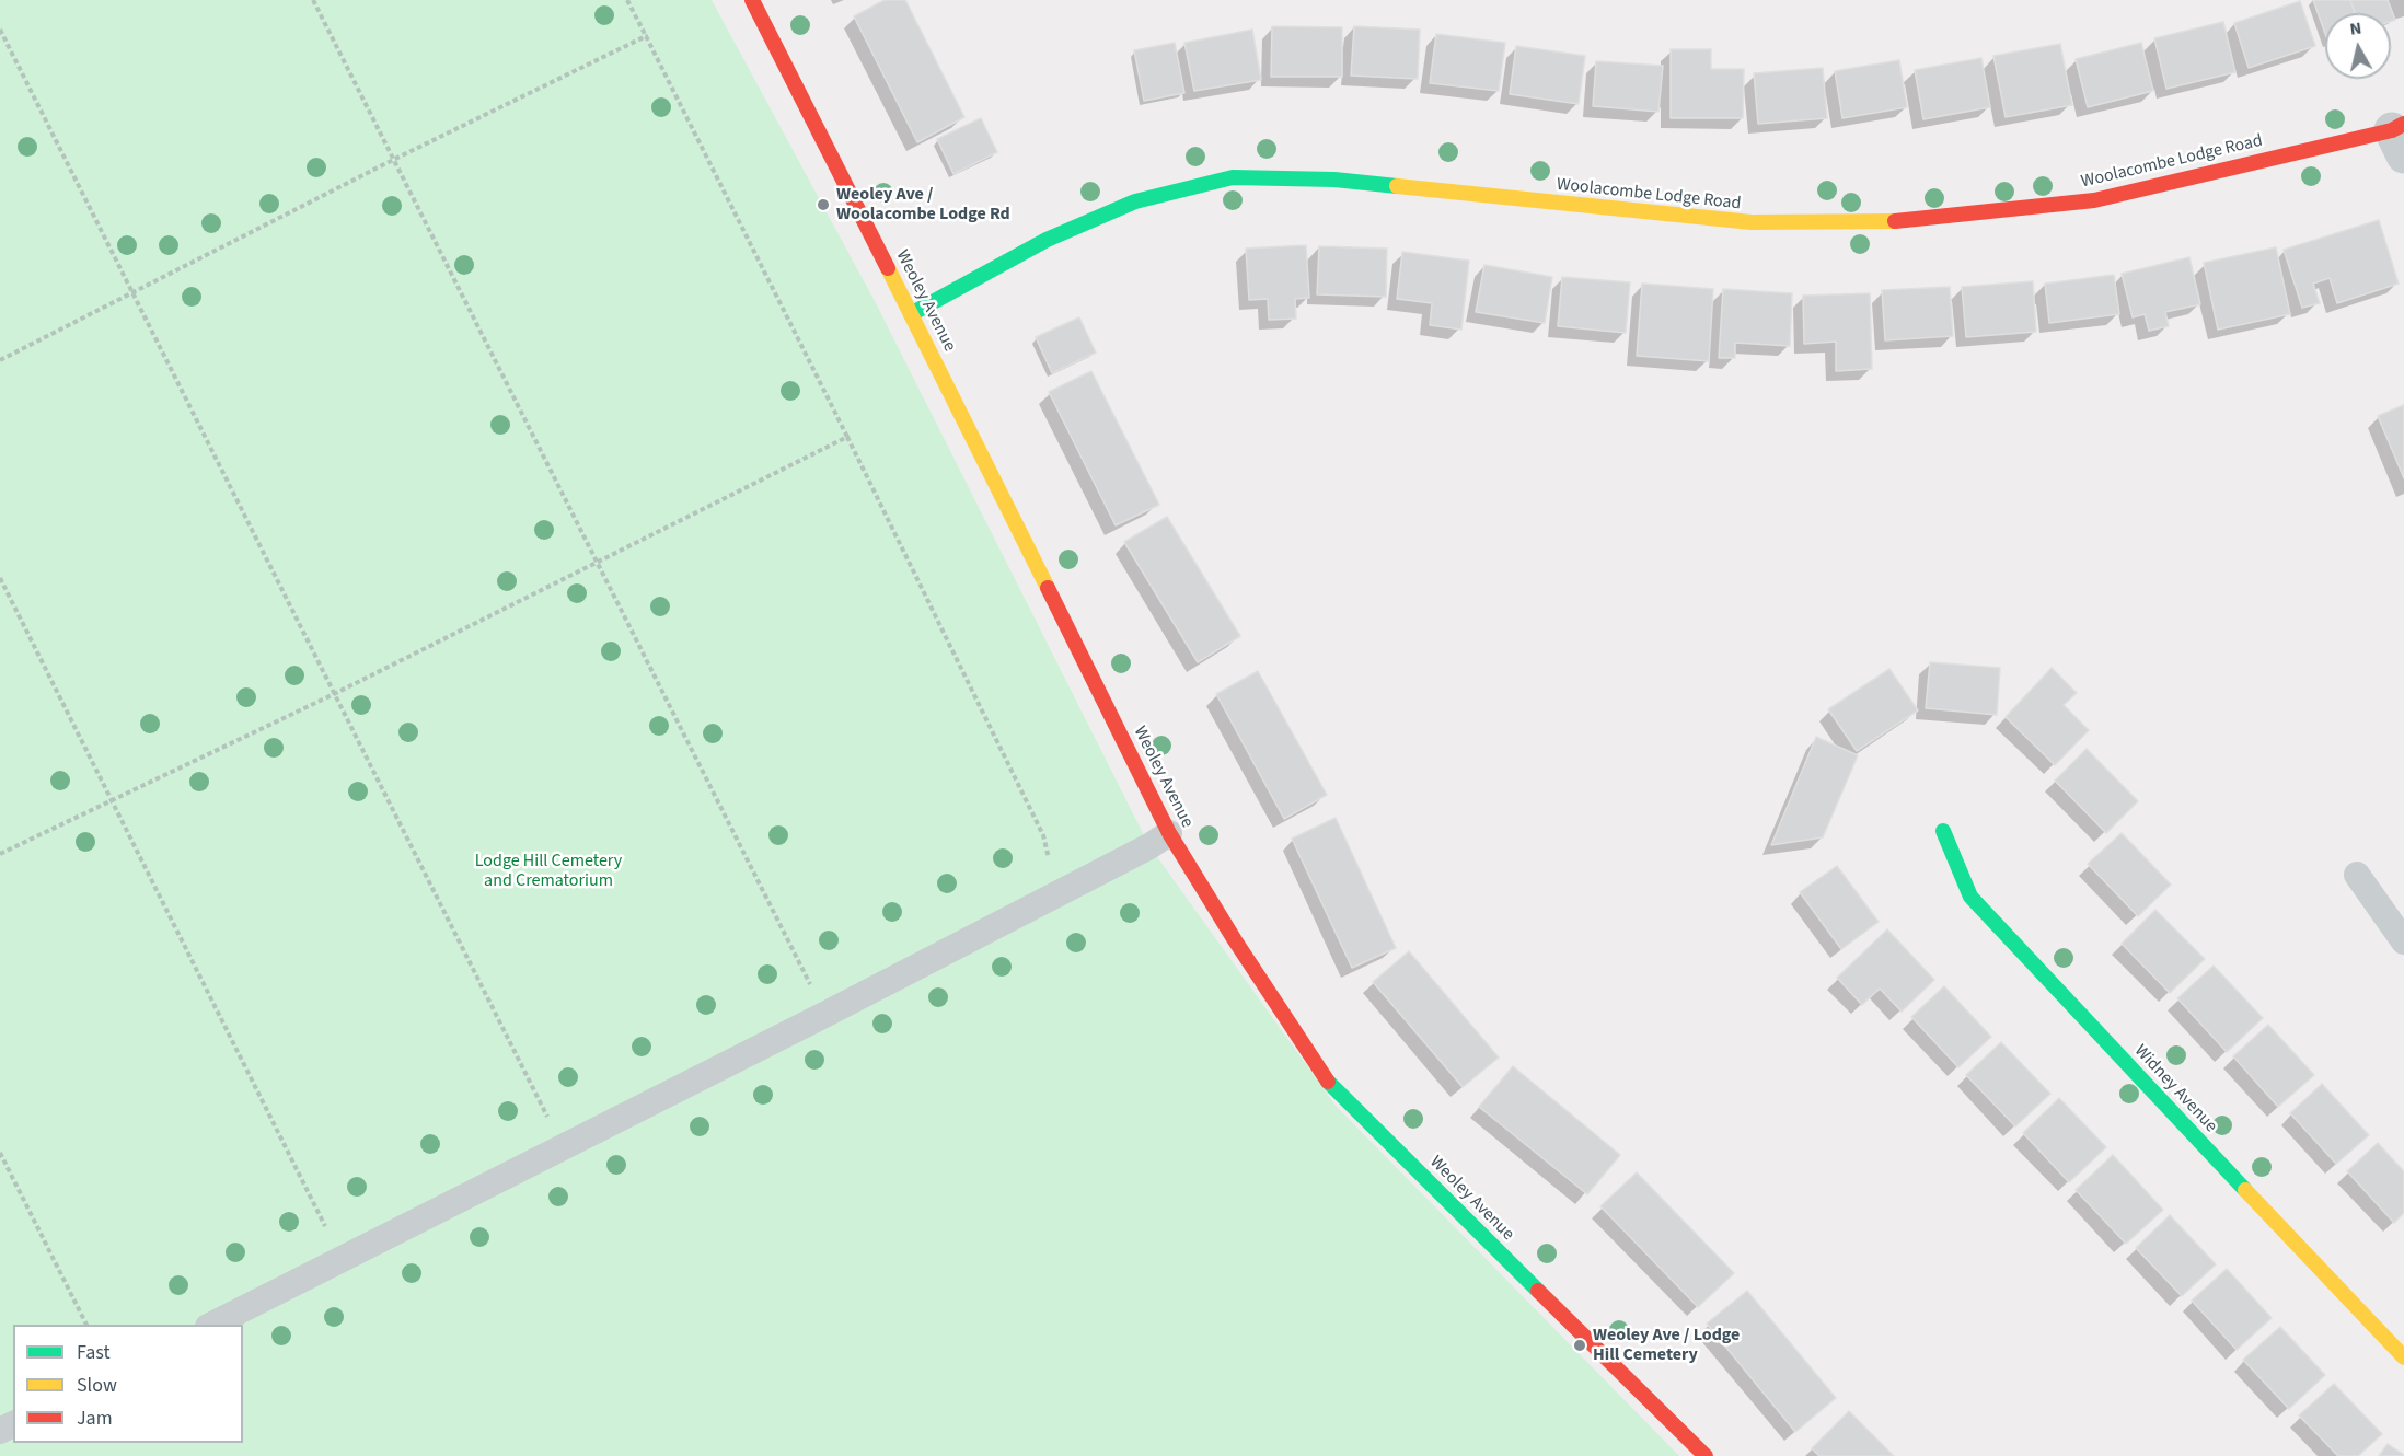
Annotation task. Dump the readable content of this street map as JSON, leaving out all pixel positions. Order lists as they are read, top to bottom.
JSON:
{
  "streets": {
    "street": ["Woolacombe Lodge Road", "Weoley Avenue", "Widney Avenue"]
  },
  "crossings": [
    ["Woolacombe Lodge Road", "Weoley Avenue"]
  ],
  "parks": ["Lodge Hill Cemetery and Crematorium"],
  "places": ["Weoley Ave / Woolacombe Lodge Rd", "Weoley Ave / Lodge Hill Cemetery"],
  "legend": ["Fast", "Slow", "Jam"],
  "north": "top"
}
